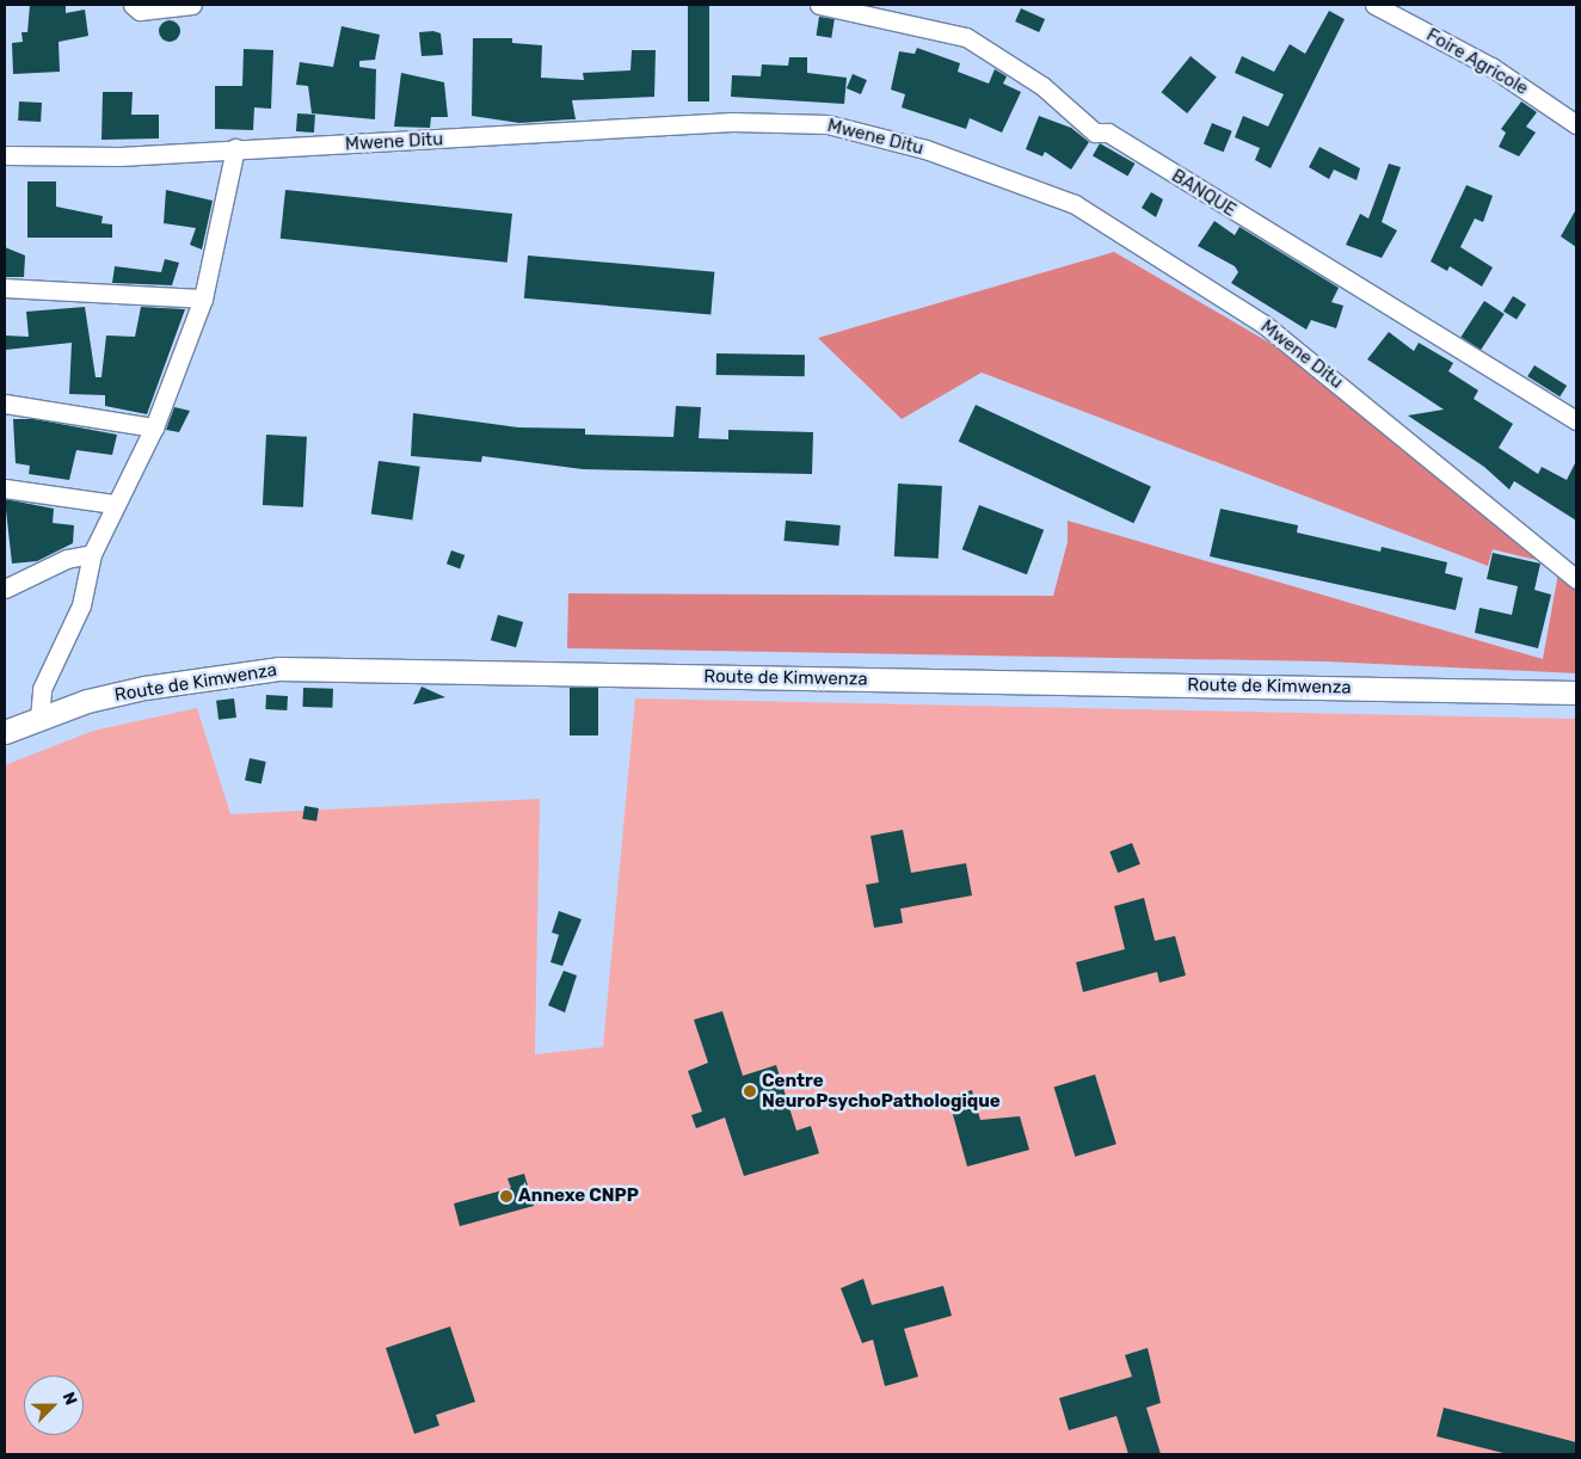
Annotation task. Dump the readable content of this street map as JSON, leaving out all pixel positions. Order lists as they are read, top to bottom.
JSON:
{
  "streets": {
    "street": [
      "Foire Agricole",
      "Mwene Ditu",
      "BANQUE",
      "Route de Kimwenza"
    ]
  },
  "places": ["Centre NeuroPsychoPathologique", "Annexe CNPP"],
  "north": "top right"
}
